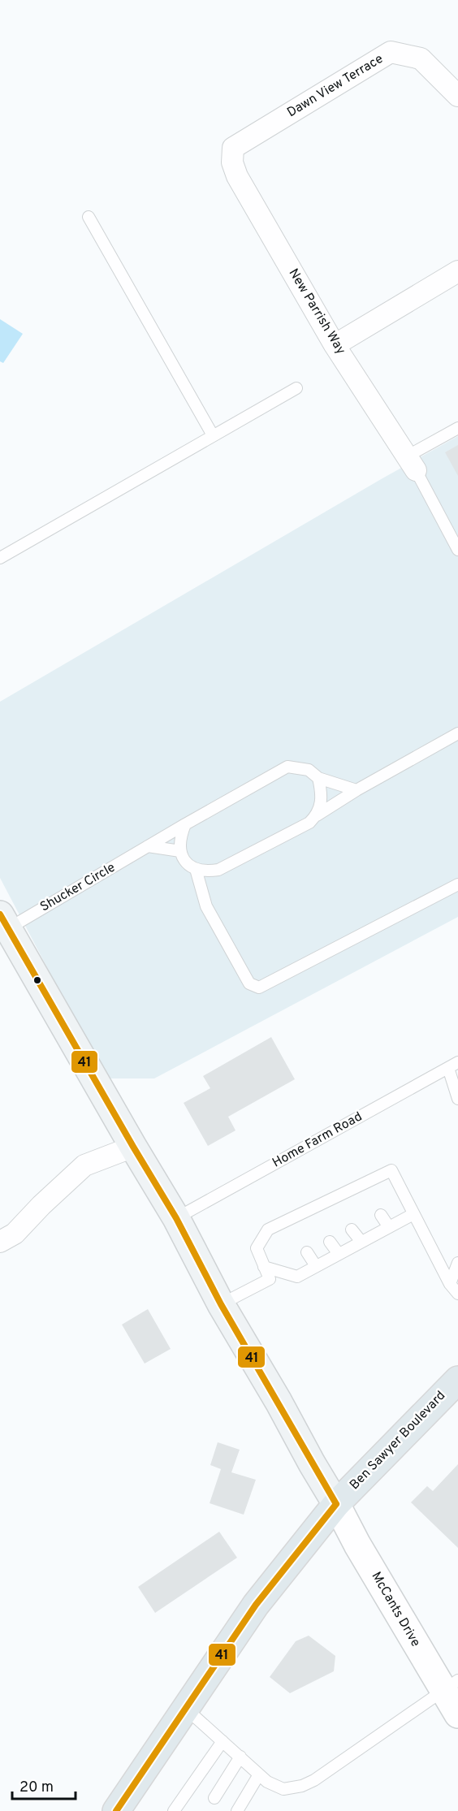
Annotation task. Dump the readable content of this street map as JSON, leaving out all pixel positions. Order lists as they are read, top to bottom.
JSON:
{
  "streets": {
    "main road": ["Ben Sawyer Boulevard"],
    "street": ["Dawn View Terrace", "New Parrish Way", "McCants Drive"],
    "lane": ["Shucker Circle", "Home Farm Road"]
  },
  "crossings": [
    ["Dawn View Terrace", "New Parrish Way"],
    ["Ben Sawyer Boulevard", "McCants Drive"]
  ],
  "lines": ["transit line 41"],
  "scale_bar": "20 m"
}
